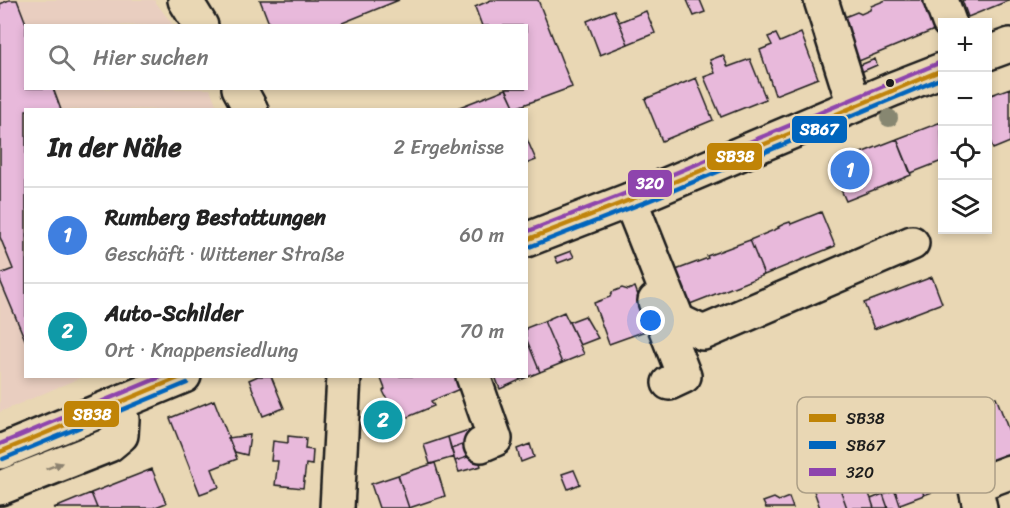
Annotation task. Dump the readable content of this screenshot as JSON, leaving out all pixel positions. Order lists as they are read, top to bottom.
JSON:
{
  "lines": ["transit line 320", "transit line SB38", "transit line SB67"],
  "legend": ["SB38", "SB67", "320"],
  "page": {
    "map_buttons": ["+", "−"],
    "search": "Hier suchen",
    "heading": ["In der Nähe", "2 Ergebnisse"],
    "pins": ["1", "2"],
    "list": [
      {
        "mark": "1",
        "name": "Rumberg Bestattungen",
        "note": "Geschäft · Wittener Straße",
        "value": "60 m"
      },
      {
        "mark": "2",
        "name": "Auto-Schilder",
        "note": "Ort · Knappensiedlung",
        "value": "70 m"
      }
    ]
  }
}
